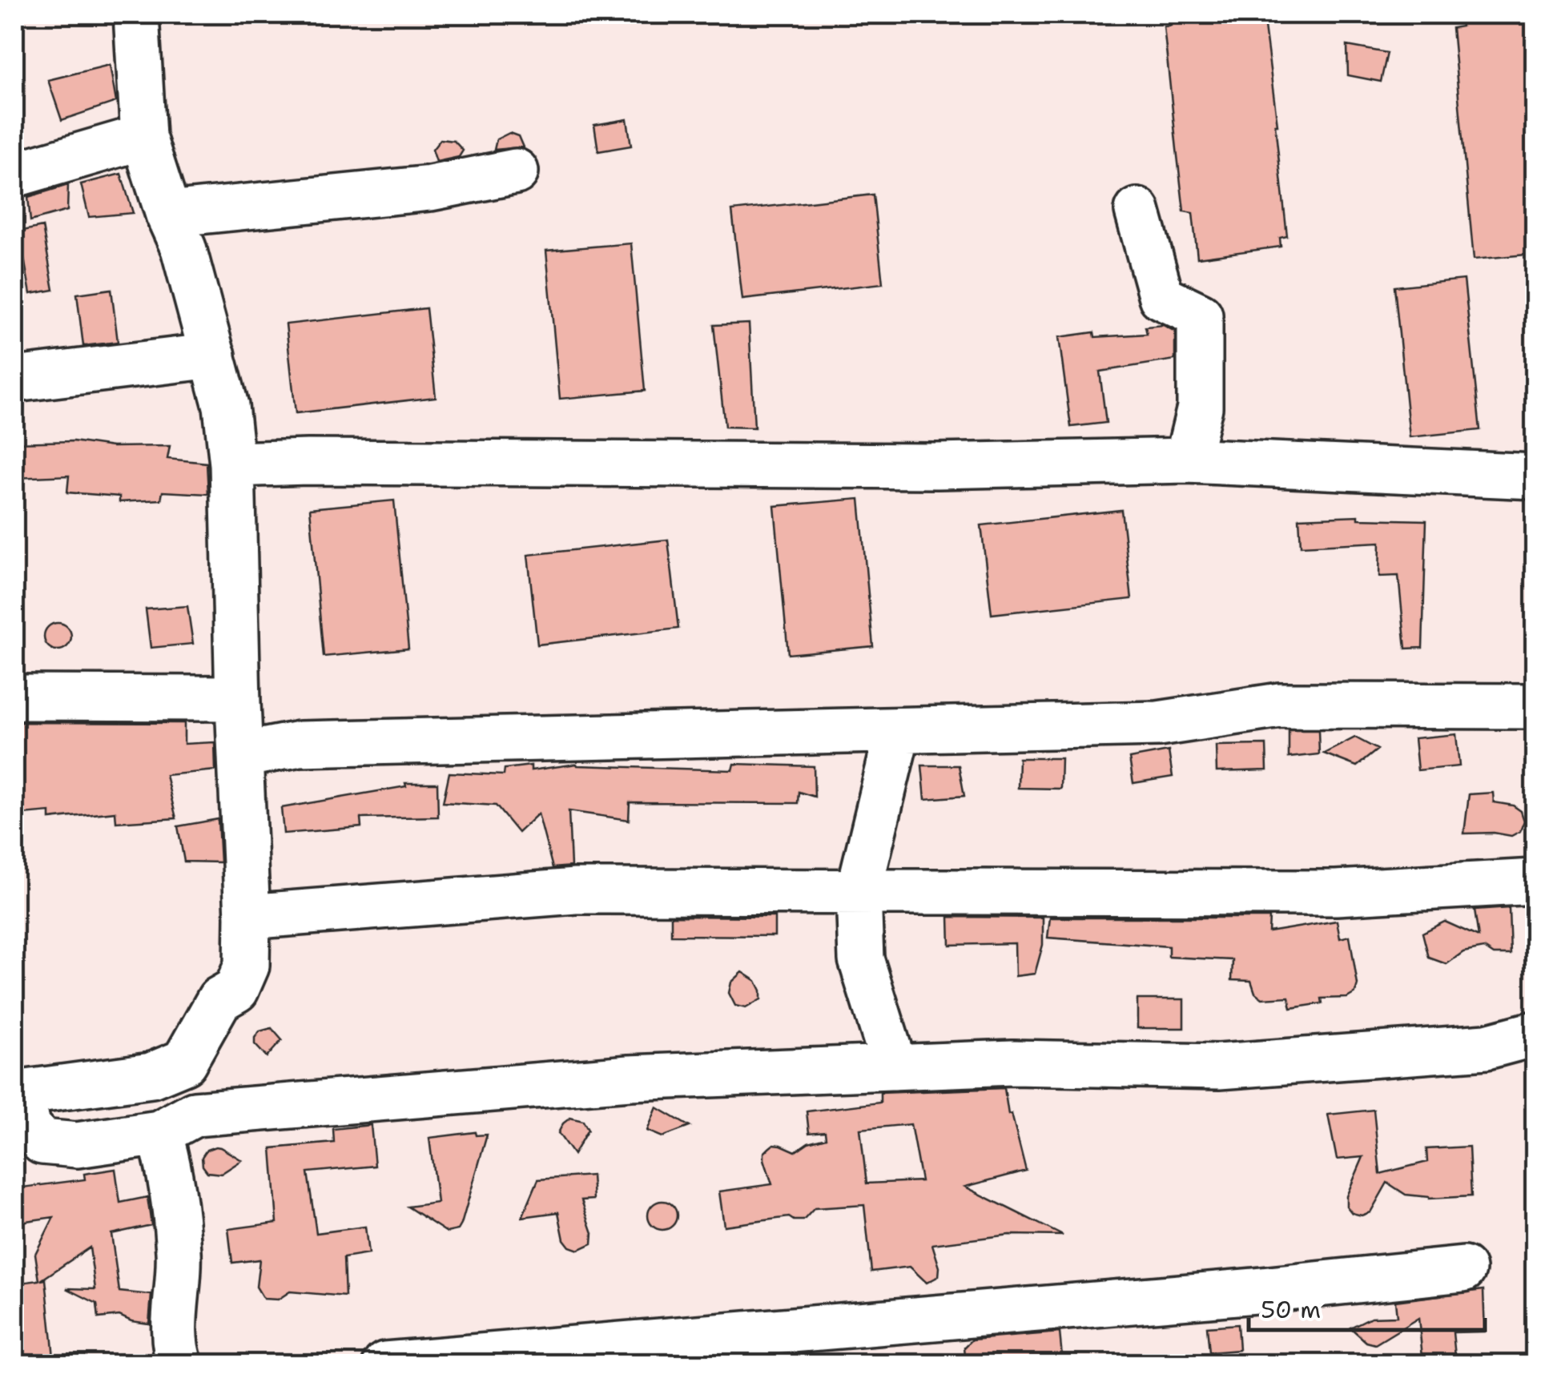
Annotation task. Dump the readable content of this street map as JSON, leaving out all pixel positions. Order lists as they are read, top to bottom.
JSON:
{
  "scale_bar": "50 m"
}
